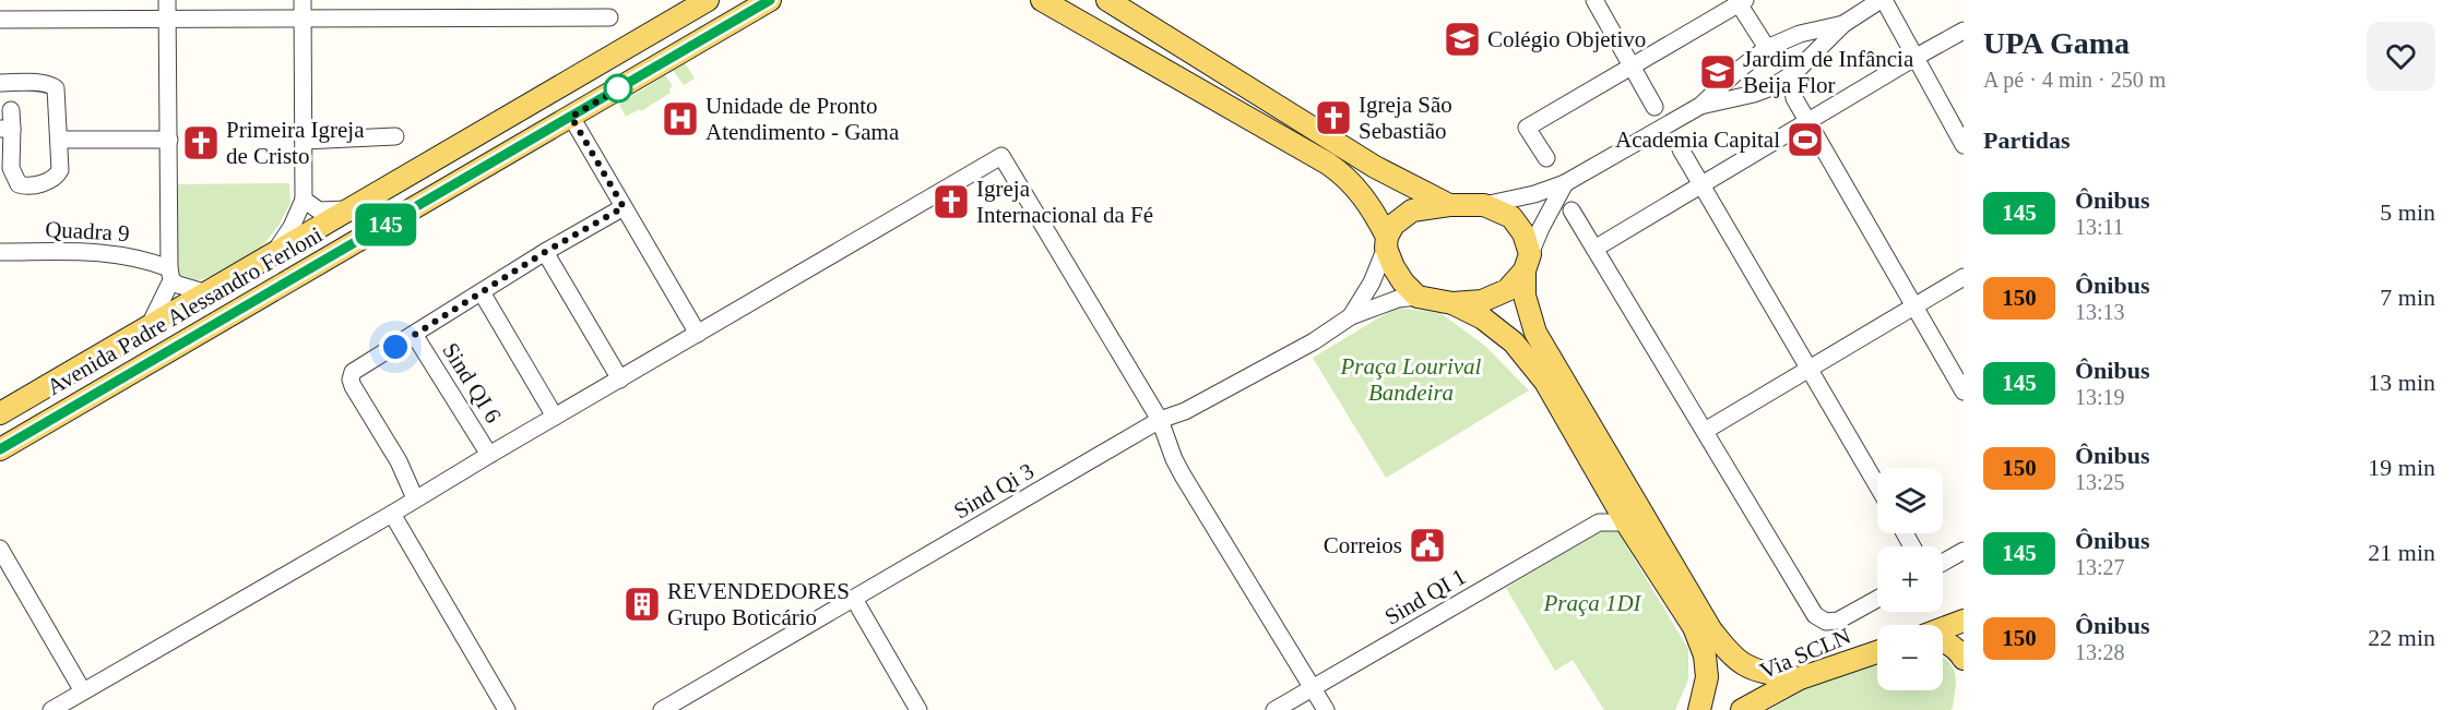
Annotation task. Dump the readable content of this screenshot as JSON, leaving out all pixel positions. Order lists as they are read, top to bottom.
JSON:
{
  "streets": {
    "main road": ["Avenida Padre Alessandro Ferloni", "Via SCLN"],
    "street": [
      "Quadra 9",
      "Sind QI 6",
      "Sind Qi 3",
      "Sind QI 1"
    ]
  },
  "crossings": [
    ["Quadra 9", "Avenida Padre Alessandro Ferloni"]
  ],
  "parks": ["Praça Lourival Bandeira", "Praça 1DI"],
  "places": {
    "school or university": ["Colégio Objetivo", "Jardim de Infância Beija Flor"],
    "church": ["Igreja São Sebastião", "Primeira Igreja de Cristo", "Igreja Internacional da Fé"],
    "hospital": ["Unidade de Pronto Atendimento - Gama"],
    "sports": ["Academia Capital"],
    "public building": ["Correios"],
    "building": ["REVENDEDORES Grupo Boticário"]
  },
  "lines": ["bus line 145"],
  "page": {
    "on_map": "145",
    "heading": [
      ["UPA Gama", "A pé · 4 min · 250 m"],
      "Partidas"
    ],
    "list": [
      {
        "mark": "145",
        "name": "Ônibus",
        "note": "13:11",
        "value": "5 min"
      },
      {
        "mark": "150",
        "name": "Ônibus",
        "note": "13:13",
        "value": "7 min"
      },
      {
        "mark": "145",
        "name": "Ônibus",
        "note": "13:19",
        "value": "13 min"
      },
      {
        "mark": "150",
        "name": "Ônibus",
        "note": "13:25",
        "value": "19 min"
      },
      {
        "mark": "145",
        "name": "Ônibus",
        "note": "13:27",
        "value": "21 min"
      },
      {
        "mark": "150",
        "name": "Ônibus",
        "note": "13:28",
        "value": "22 min"
      }
    ],
    "map_buttons": ["+", "−"]
  }
}
